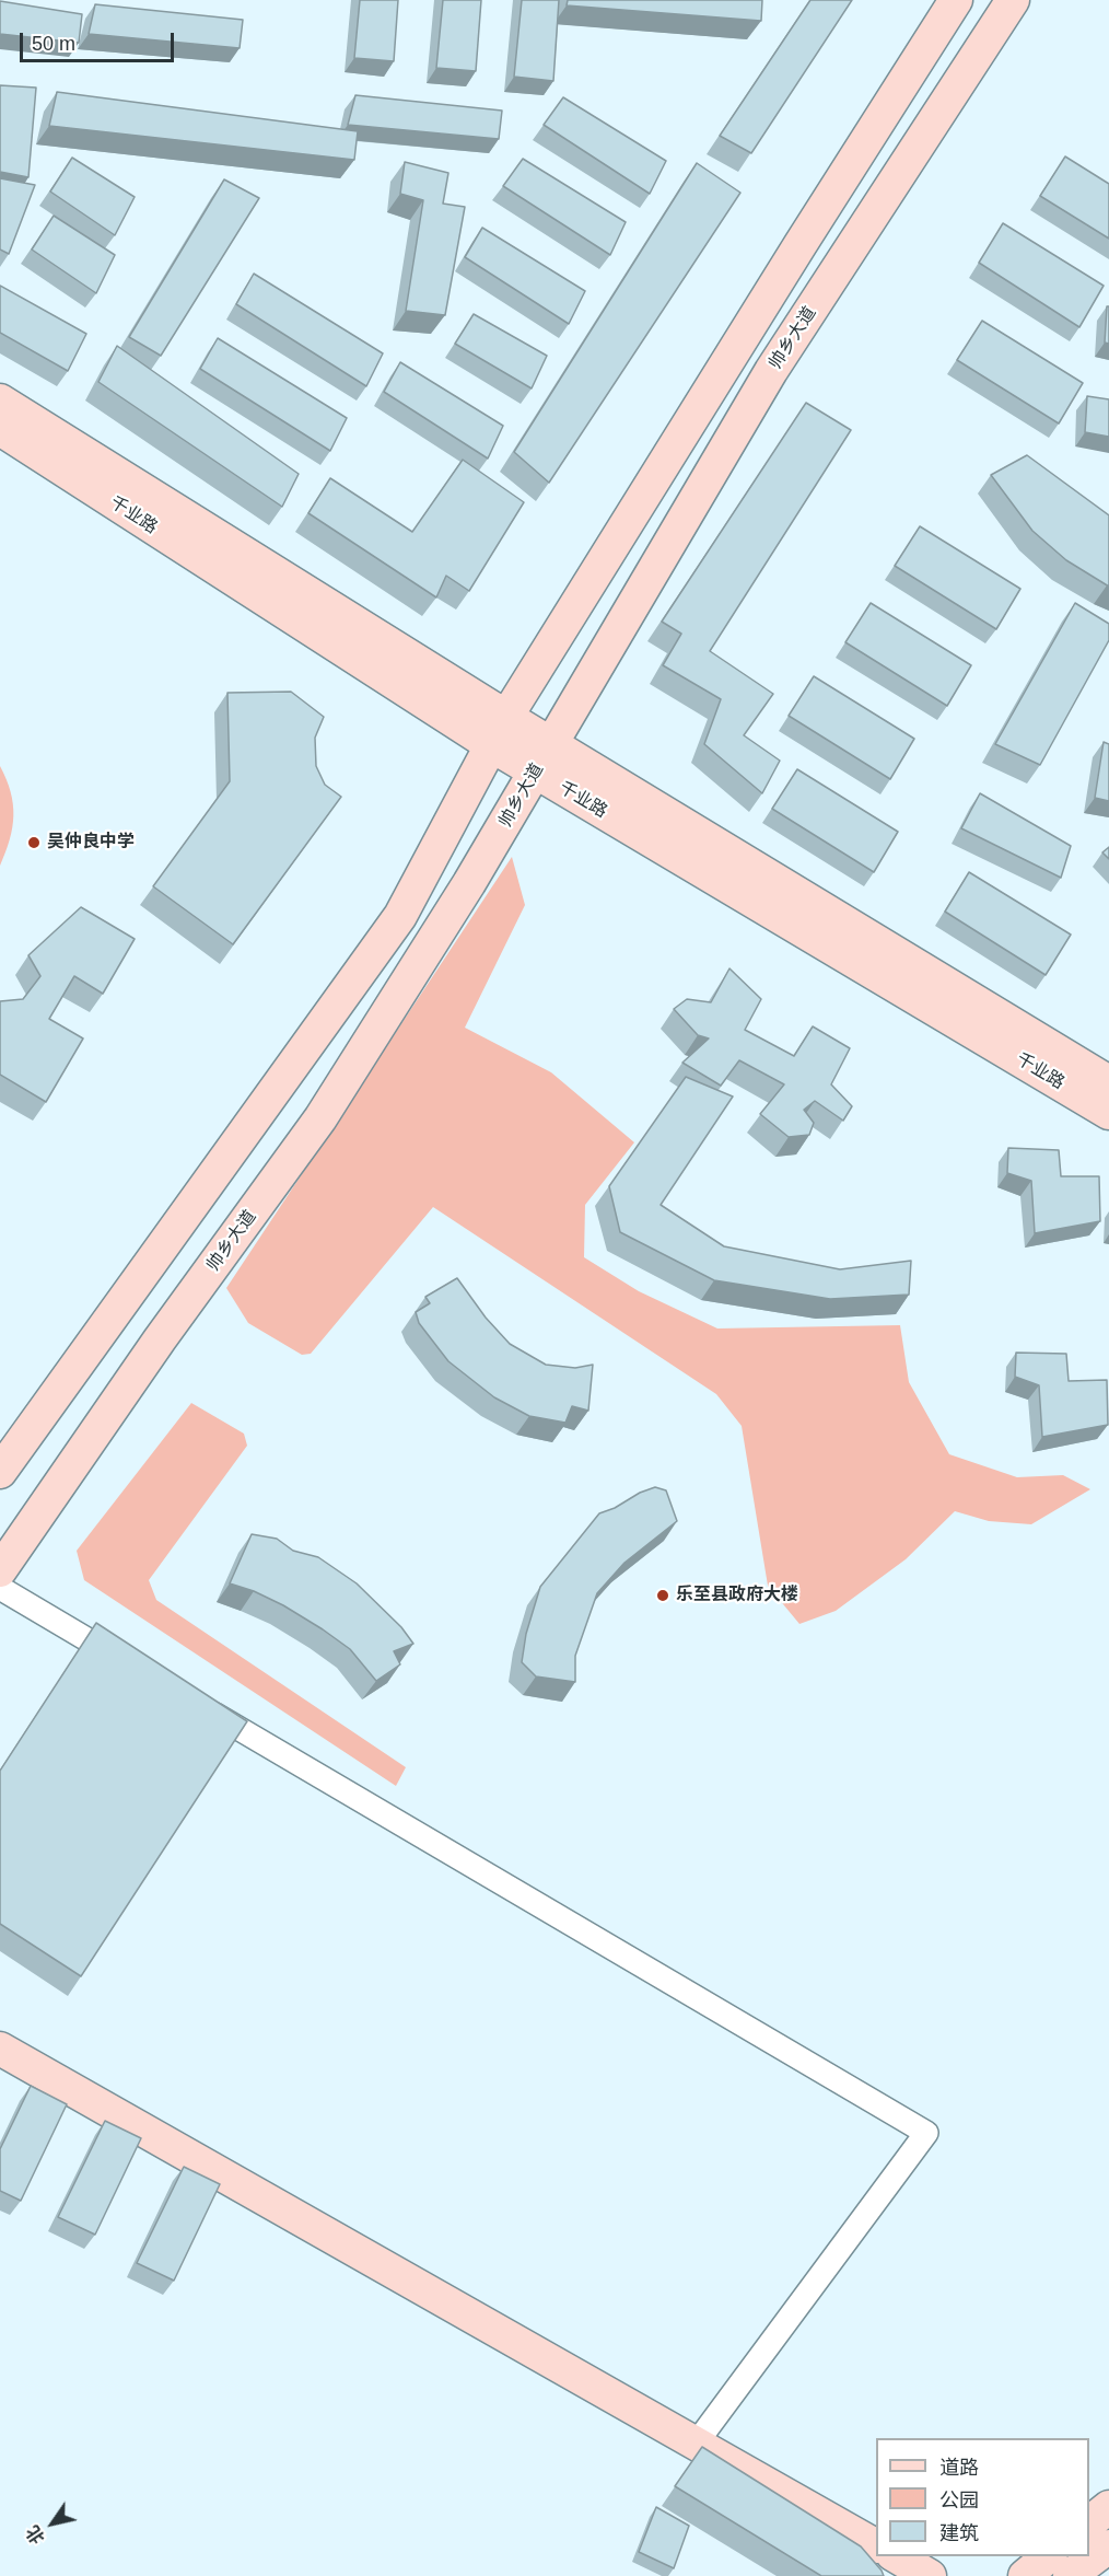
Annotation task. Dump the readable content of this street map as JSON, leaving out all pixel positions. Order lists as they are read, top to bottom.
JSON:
{
  "streets": {
    "main road": ["帅乡大道", "千业路"]
  },
  "crossings": [
    ["帅乡大道", "千业路"]
  ],
  "places": ["吴仲良中学", "乐至县政府大楼"],
  "legend": ["道路", "公园", "建筑"],
  "scale_bar": "50 m",
  "north": "bottom left"
}
